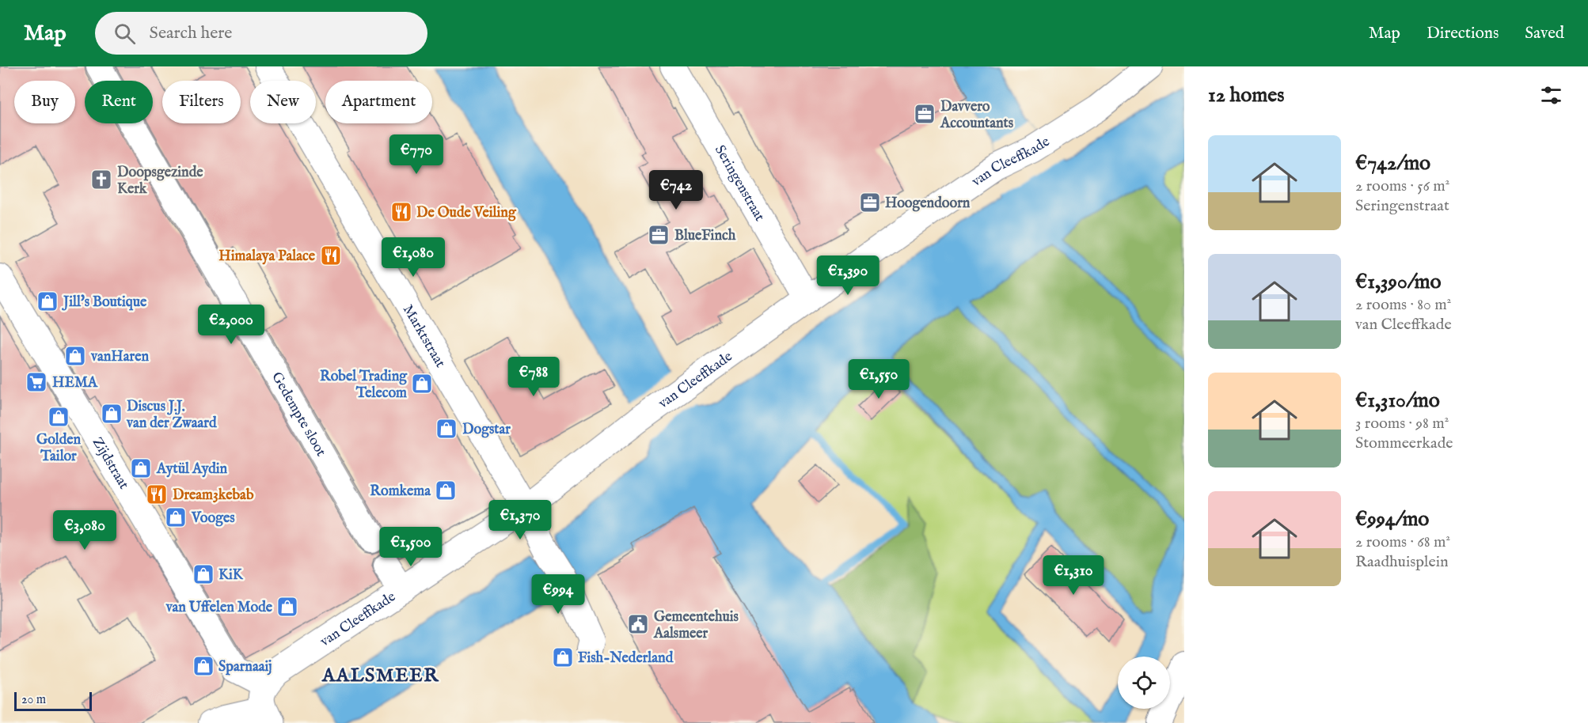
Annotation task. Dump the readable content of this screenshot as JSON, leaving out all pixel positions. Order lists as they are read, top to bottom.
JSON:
{
  "streets": {
    "main road": ["van Cleeffkade"],
    "street": [
      "Seringenstraat",
      "Marktstraat",
      "Gedempte sloot",
      "Zijdstraat"
    ]
  },
  "crossings": [
    ["van Cleeffkade", "Seringenstraat"],
    ["van Cleeffkade", "Marktstraat"],
    ["van Cleeffkade", "Zijdstraat"]
  ],
  "districts": ["AALSMEER"],
  "places": {
    "office": ["Davvero Accountants", "Hoogendoorn", "BlueFinch"],
    "church": ["Doopsgezinde Kerk"],
    "restaurant": ["De Oude Veiling", "Himalaya Palace", "Dream3kebab"],
    "shop": [
      "Jill's Boutique",
      "vanHaren",
      "Robel Trading Telecom",
      "Discus J.J. van der Zwaard",
      "Golden Tailor",
      "Dogstar",
      "Aytül Aydin",
      "Romkema",
      "Vooges",
      "KiK",
      "van Uffelen Mode",
      "Fish-Nederland",
      "Sparnaaij"
    ],
    "supermarket": ["HEMA"],
    "public building": ["Gemeentehuis Aalsmeer"]
  },
  "scale_bar": "20 m",
  "page": {
    "header": "Map",
    "search": "Search here",
    "nav": ["Map", "Directions", "Saved"],
    "heading": "12 homes",
    "chip": [
      "Buy",
      "Rent",
      "Filters",
      "New",
      "Apartment"
    ],
    "list": [
      {
        "name": "€742/mo",
        "note": "2 rooms · 56 m² · Seringenstraat"
      },
      {
        "name": "€1,390/mo",
        "note": "2 rooms · 80 m² · van Cleeffkade"
      },
      {
        "name": "€1,310/mo",
        "note": "3 rooms · 98 m² · Stommeerkade"
      },
      {
        "name": "€994/mo",
        "note": "2 rooms · 68 m² · Raadhuisplein"
      }
    ],
    "price": [
      "€770",
      "€742",
      "€1,080",
      "€1,390",
      "€2,000",
      "€788",
      "€1,550",
      "€1,370",
      "€3,080",
      "€1,500",
      "€1,310",
      "€994"
    ],
    "scale": "20 m"
  }
}
